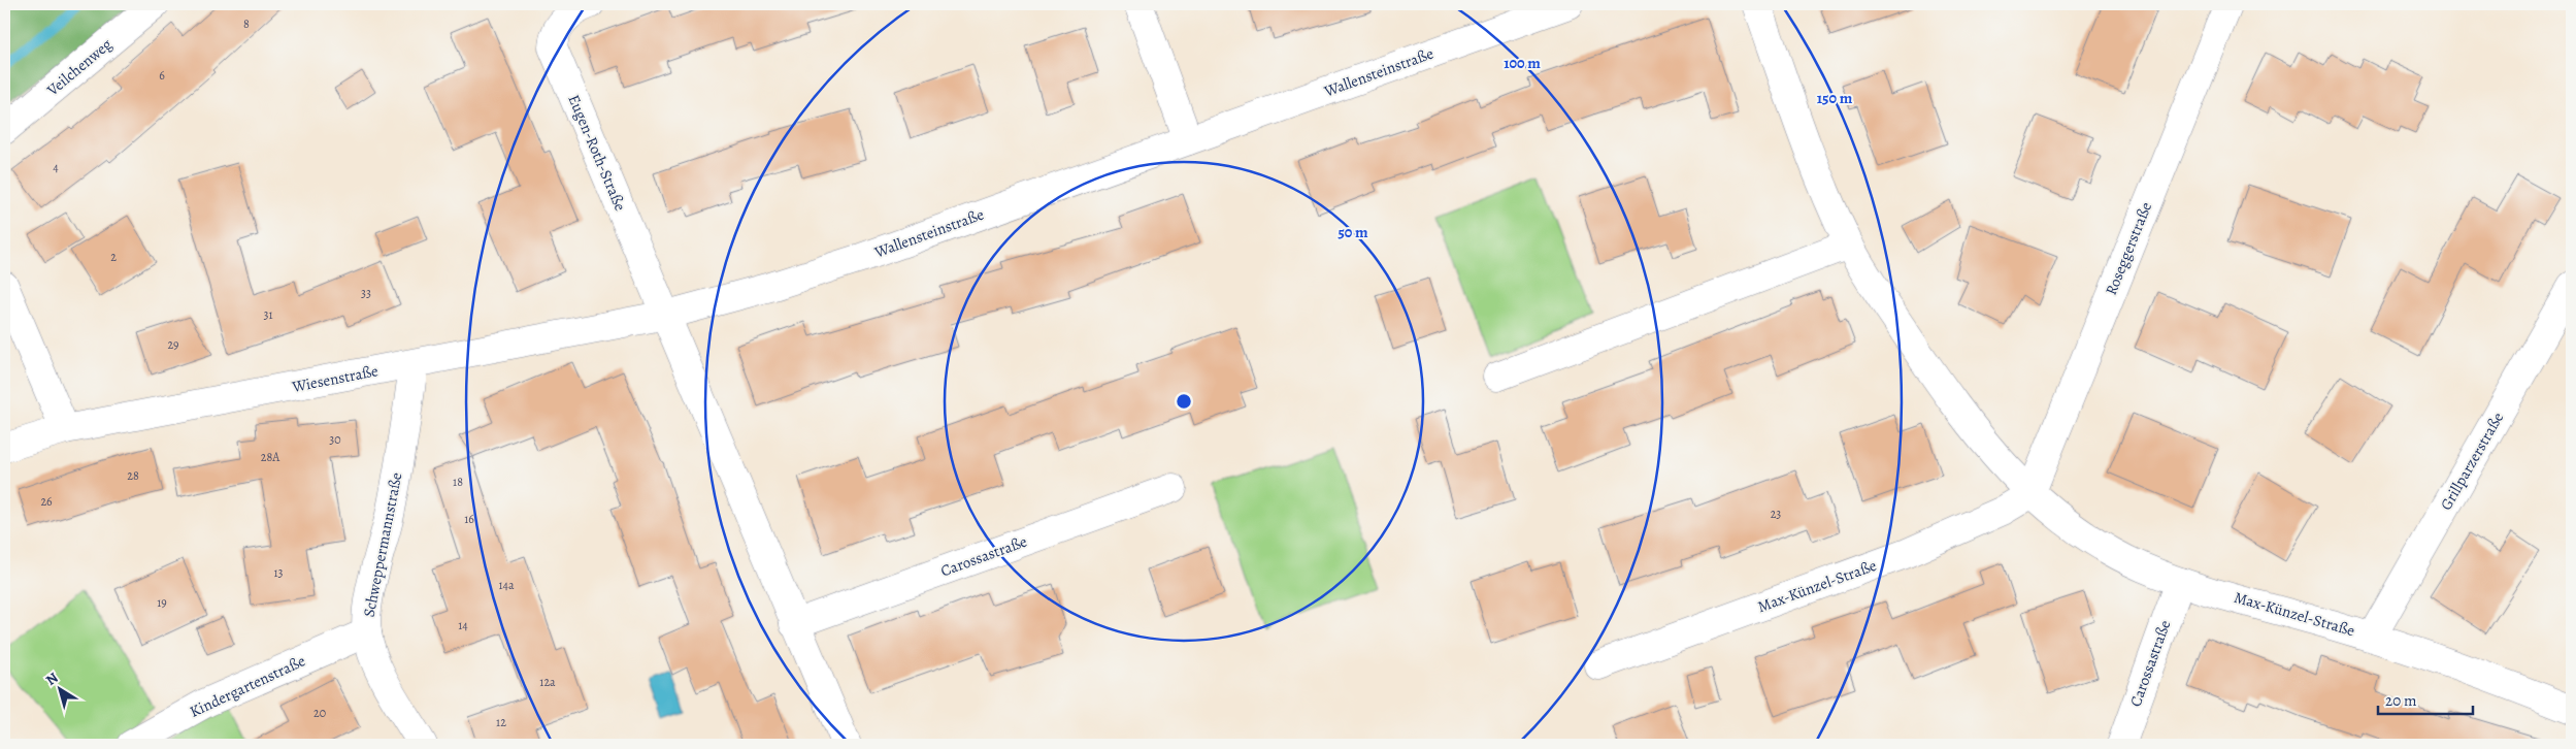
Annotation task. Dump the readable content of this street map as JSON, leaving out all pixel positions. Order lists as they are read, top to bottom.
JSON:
{
  "streets": {
    "street": [
      "Veilchenweg",
      "Wallensteinstraße",
      "Eugen-Roth-Straße",
      "Roseggerstraße",
      "Wiesenstraße",
      "Grillparzerstraße",
      "Schweppermannstraße",
      "Carossastraße",
      "Max-Künzel-Straße",
      "Kindergartenstraße"
    ]
  },
  "crossings": [
    ["Wallensteinstraße", "Eugen-Roth-Straße"],
    ["Wallensteinstraße", "Wiesenstraße"],
    ["Eugen-Roth-Straße", "Wiesenstraße"],
    ["Roseggerstraße", "Max-Künzel-Straße"],
    ["Wiesenstraße", "Schweppermannstraße"],
    ["Grillparzerstraße", "Max-Künzel-Straße"],
    ["Schweppermannstraße", "Kindergartenstraße"],
    ["Carossastraße", "Max-Künzel-Straße"]
  ],
  "house_numbers": [
    "8",
    "6",
    "4",
    "2",
    "33",
    "31",
    "29",
    "30",
    "28A",
    "28",
    "18",
    "26",
    "23",
    "16",
    "13",
    "14a",
    "19",
    "14",
    "12a",
    "20",
    "12"
  ],
  "scale_bar": "20 m",
  "north": "top left",
  "rings": ["100 m", "150 m", "50 m"]
}
